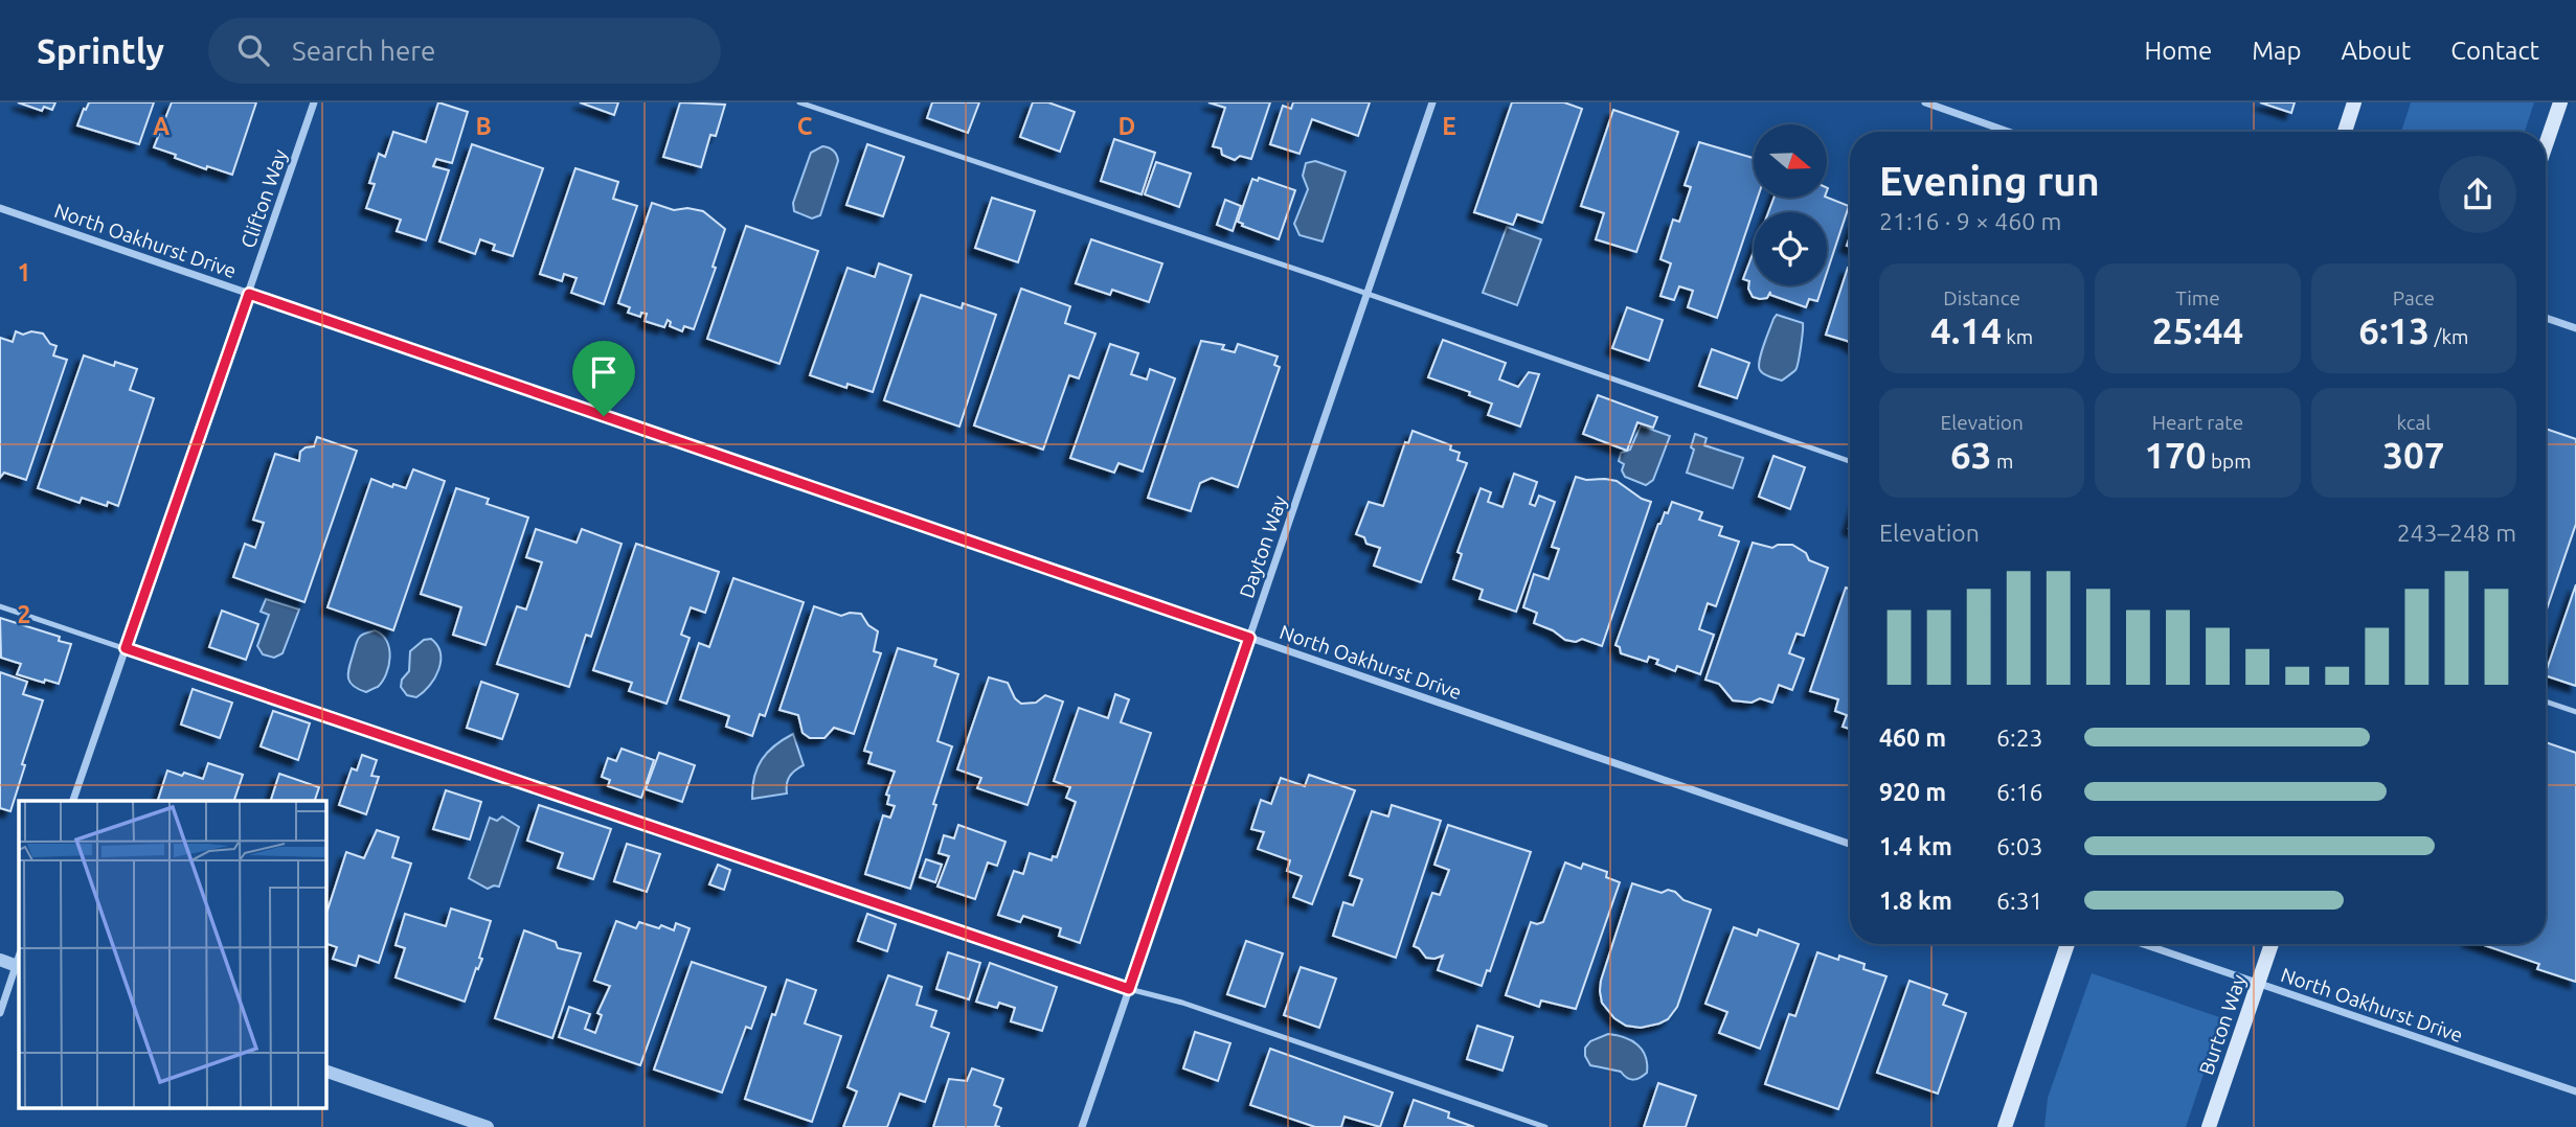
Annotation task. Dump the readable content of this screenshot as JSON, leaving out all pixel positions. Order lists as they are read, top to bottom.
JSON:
{
  "streets": {
    "main road": ["Burton Way"],
    "street": ["Clifton Way", "North Oakhurst Drive", "Dayton Way"]
  },
  "crossings": [
    ["Clifton Way", "North Oakhurst Drive"],
    ["North Oakhurst Drive", "Dayton Way"],
    ["North Oakhurst Drive", "Burton Way"]
  ],
  "north": "right",
  "page": {
    "header": "Sprintly",
    "search": "Search here",
    "nav": [
      "Home",
      "Map",
      "About",
      "Contact"
    ],
    "heading": ["Evening run", "21:16 · 9 × 460 m"],
    "stats": [
      ["Distance", "4.14 km"],
      ["Time", "25:44"],
      ["Pace", "6:13 /km"],
      ["Elevation", "63 m"],
      ["Heart rate", "170 bpm"],
      ["kcal", "307"]
    ],
    "chart": ["Elevation", "243–248 m"],
    "list": [
      {
        "name": "460 m",
        "note": "6:23"
      },
      {
        "name": "920 m",
        "note": "6:16"
      },
      {
        "name": "1.4 km",
        "note": "6:03"
      },
      {
        "name": "1.8 km",
        "note": "6:31"
      }
    ]
  },
  "grid": {
    "columns": [
      "A",
      "B",
      "C",
      "D",
      "E"
    ],
    "rows": ["1", "2"]
  }
}
